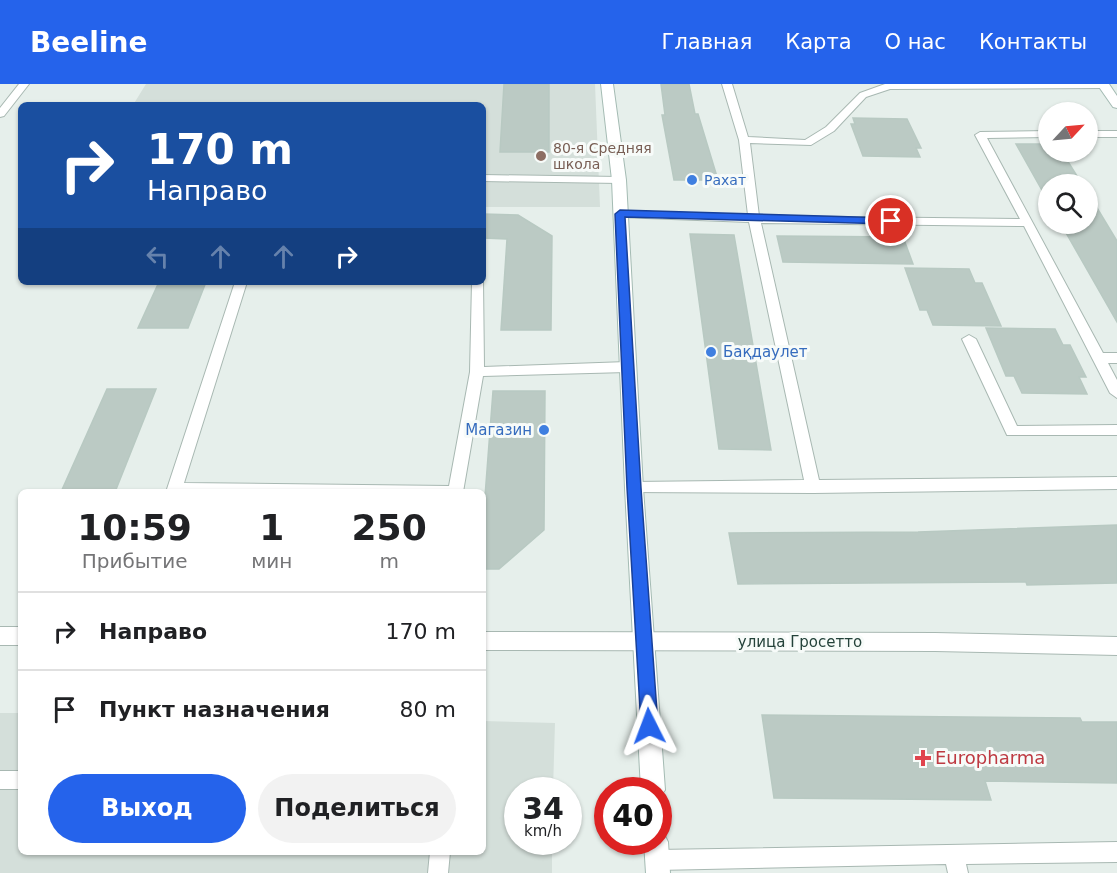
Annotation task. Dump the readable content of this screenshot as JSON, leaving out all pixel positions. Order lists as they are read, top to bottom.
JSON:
{
  "streets": {
    "street": ["улица Гросетто"]
  },
  "places": {
    "other": [
      "80-я Средняя школа",
      "Рахат",
      "Бақдаулет",
      "Магазин"
    ],
    "health": ["Europharma"]
  },
  "north": "top right",
  "page": {
    "header": "Beeline",
    "nav": [
      "Главная",
      "Карта",
      "О нас",
      "Контакты"
    ],
    "turn": ["170 m", "Направо"],
    "eta": [
      "10:59",
      "Прибытие",
      "1",
      "мин",
      "250",
      "m"
    ],
    "list": [
      {
        "name": "Направо",
        "value": "170 m"
      },
      {
        "name": "Пункт назначения",
        "value": "80 m"
      }
    ],
    "buttons": ["Выход", "Поделиться"],
    "speed": "34 km/h",
    "limit": "40"
  }
}
